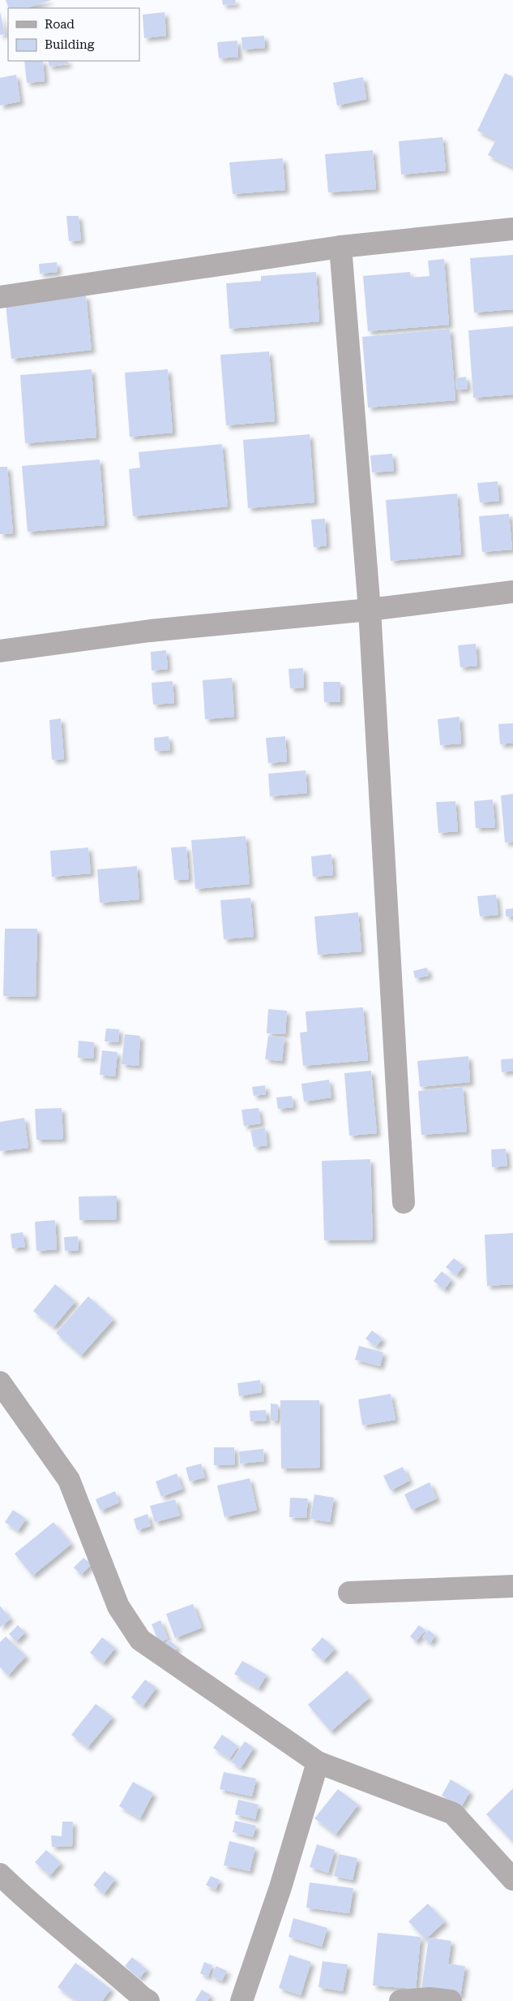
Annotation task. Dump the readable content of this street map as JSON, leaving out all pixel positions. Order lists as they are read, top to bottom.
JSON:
{
  "legend": ["Road", "Building"]
}
